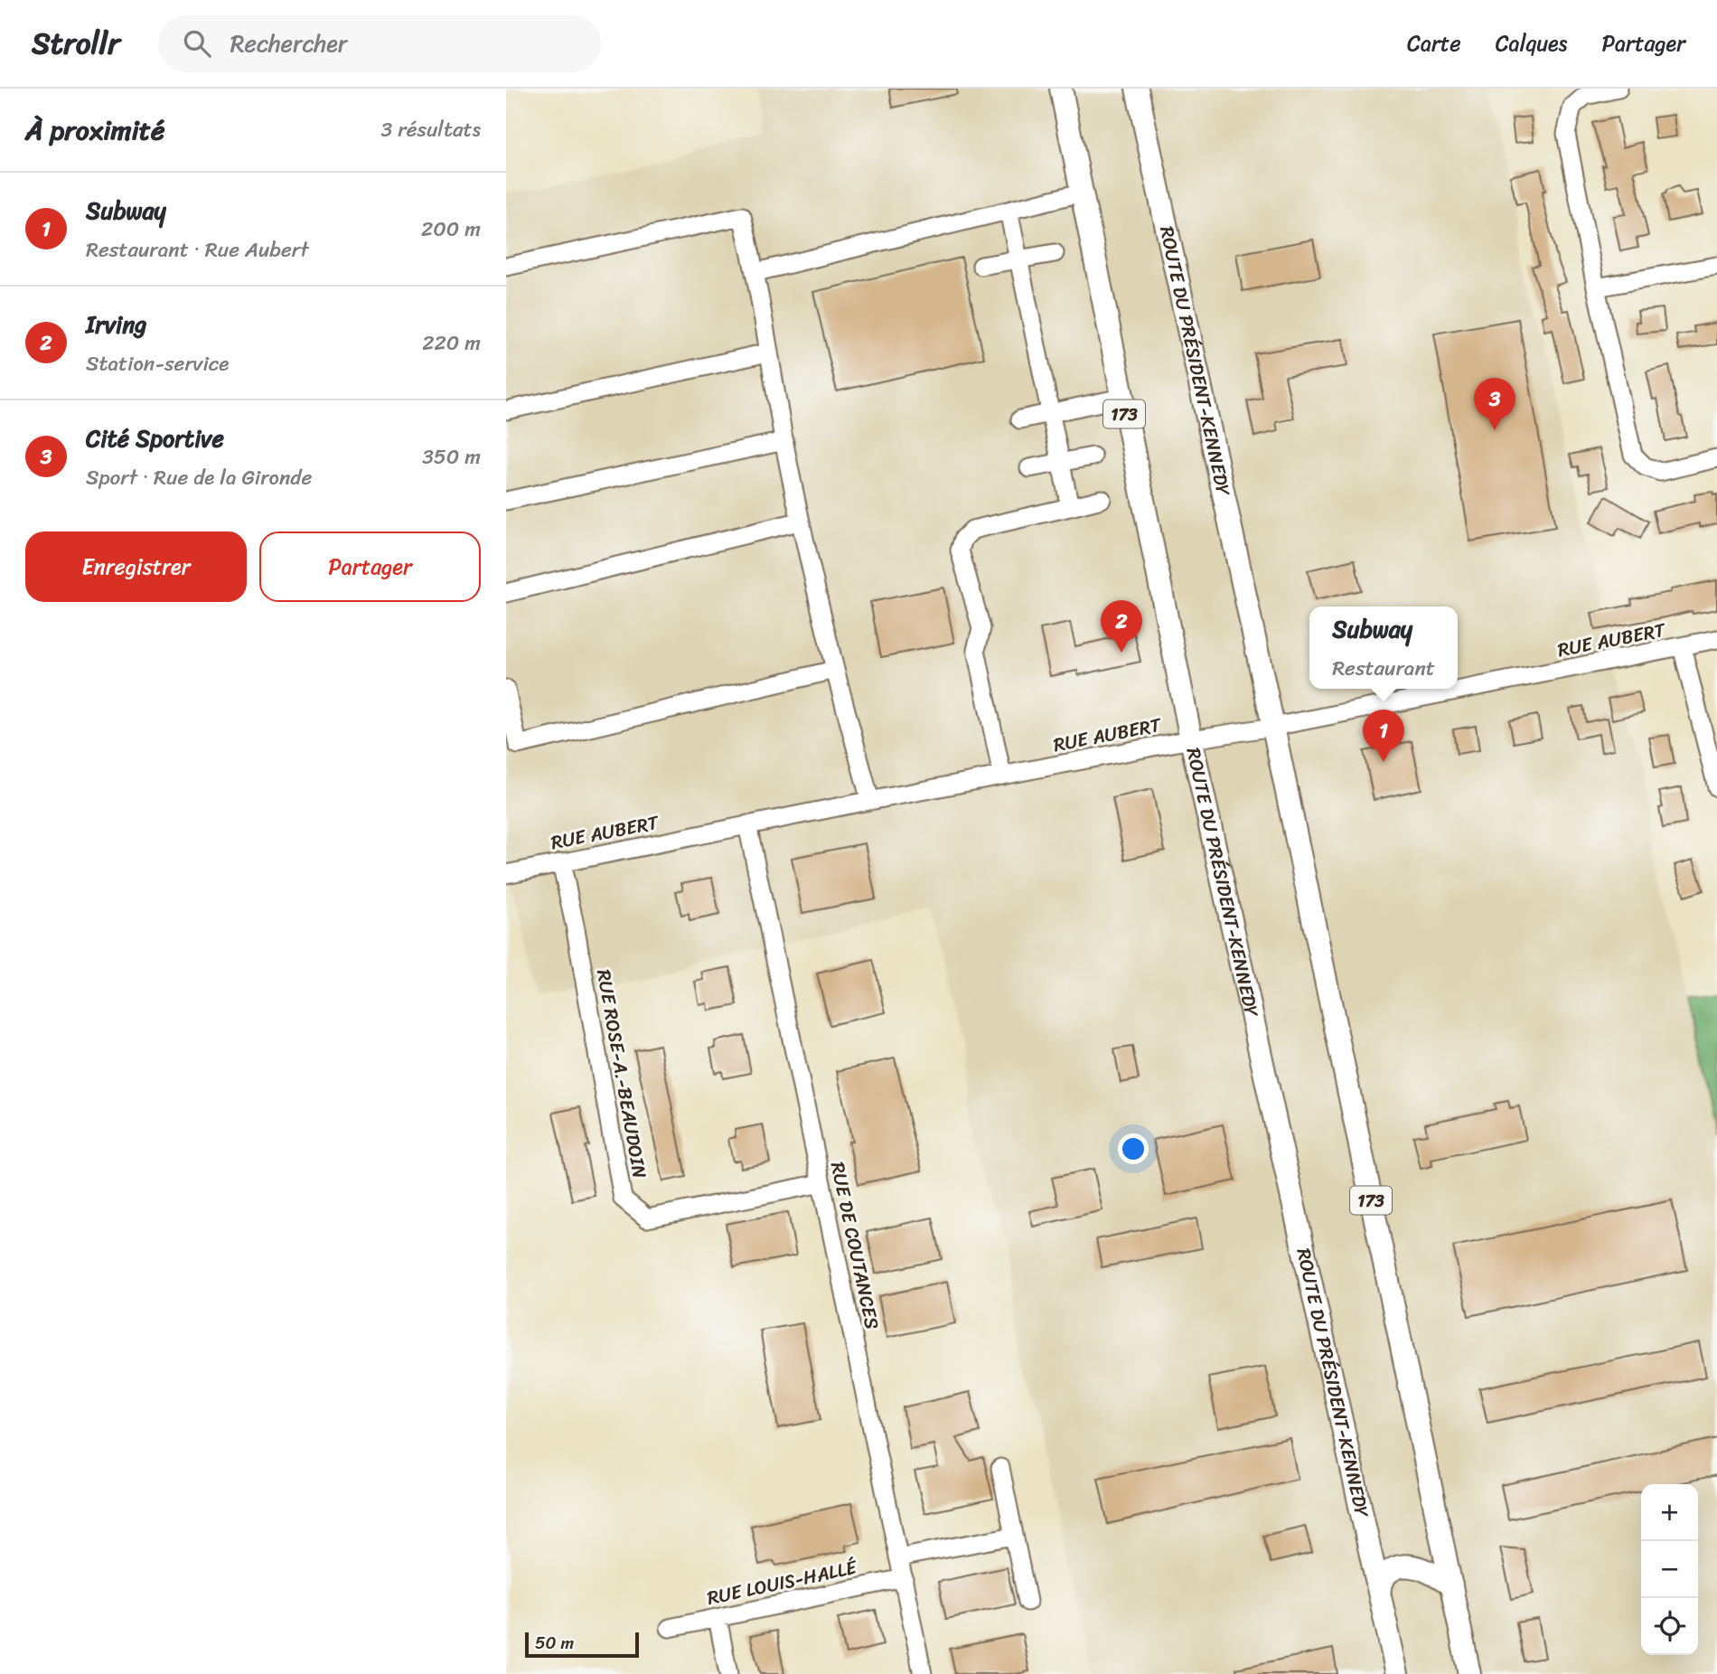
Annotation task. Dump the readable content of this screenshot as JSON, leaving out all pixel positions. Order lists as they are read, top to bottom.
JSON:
{
  "streets": {
    "main road": ["ROUTE DU PRÉSIDENT-KENNEDY", "173"],
    "street": [
      "RUE AUBERT",
      "RUE ROSE-A.-BEAUDOIN",
      "RUE DE COUTANCES",
      "RUE LOUIS-HALLÉ"
    ]
  },
  "crossings": [
    ["ROUTE DU PRÉSIDENT-KENNEDY", "RUE AUBERT"],
    ["RUE AUBERT", "RUE ROSE-A.-BEAUDOIN"],
    ["RUE AUBERT", "RUE DE COUTANCES"],
    ["RUE ROSE-A.-BEAUDOIN", "RUE DE COUTANCES"],
    ["RUE DE COUTANCES", "RUE LOUIS-HALLÉ"]
  ],
  "scale_bar": "50 m",
  "page": {
    "header": "Strollr",
    "search": "Rechercher",
    "nav": ["Carte", "Calques", "Partager"],
    "heading": ["À proximité", "3 résultats"],
    "list": [
      {
        "mark": "1",
        "name": "Subway",
        "note": "Restaurant · Rue Aubert",
        "value": "200 m"
      },
      {
        "mark": "2",
        "name": "Irving",
        "note": "Station-service",
        "value": "220 m"
      },
      {
        "mark": "3",
        "name": "Cité Sportive",
        "note": "Sport · Rue de la Gironde",
        "value": "350 m"
      }
    ],
    "pins": ["3", "2", "1"],
    "buttons": ["Enregistrer", "Partager"],
    "popup": ["Subway", "Restaurant"],
    "map_buttons": ["+", "−"],
    "scale": "50 m"
  }
}
